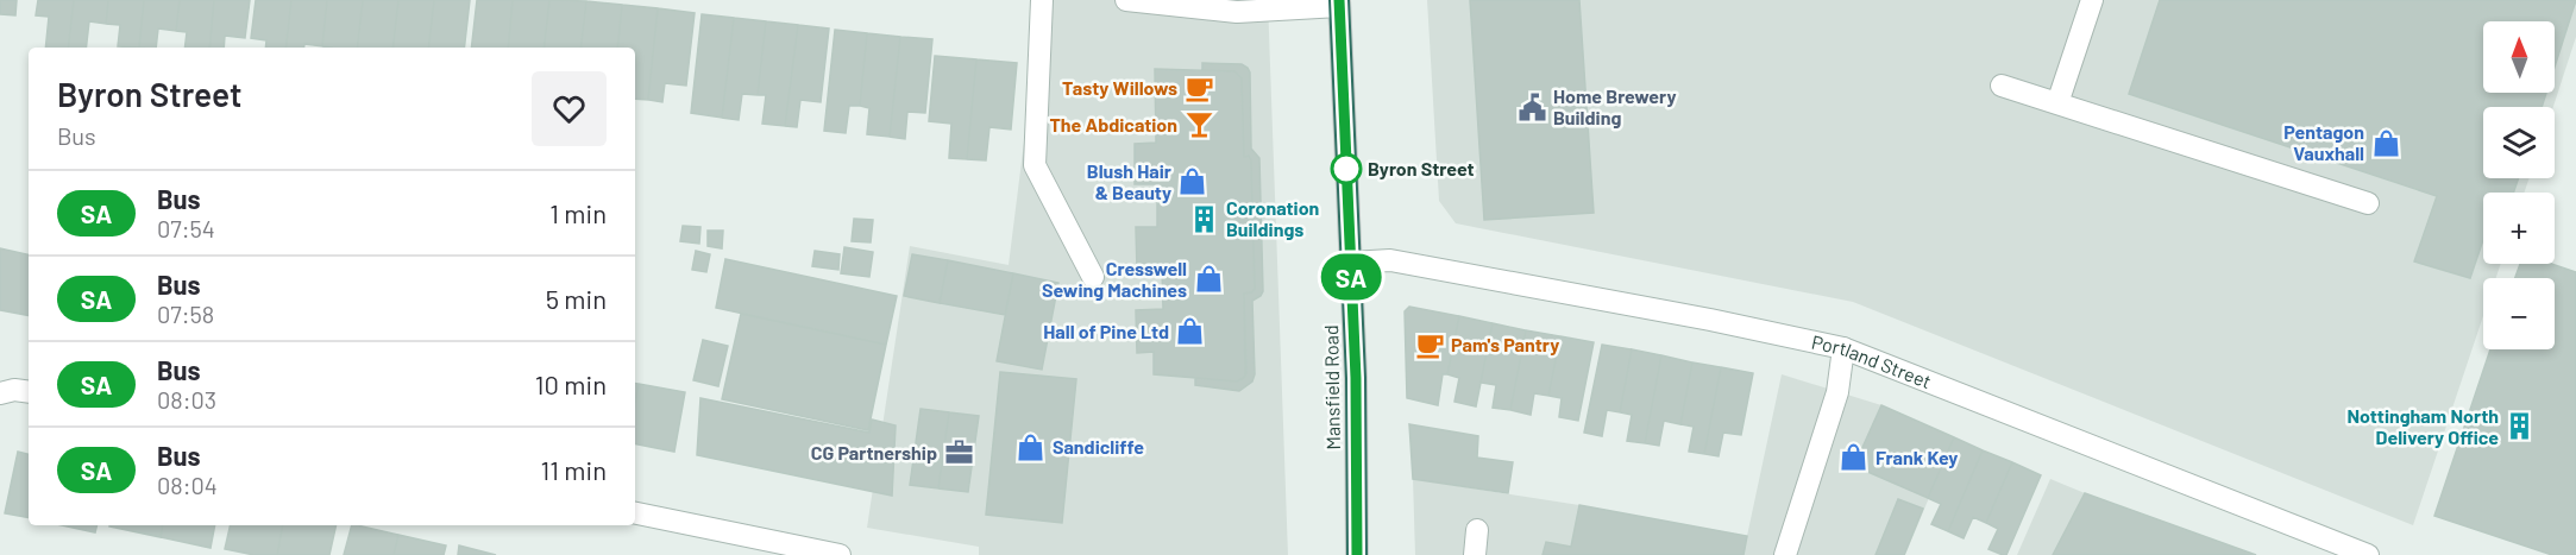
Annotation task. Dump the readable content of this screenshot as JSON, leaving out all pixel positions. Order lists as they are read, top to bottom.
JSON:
{
  "streets": {
    "highway": ["Mansfield Road"],
    "street": ["Portland Street"]
  },
  "crossings": [
    ["Portland Street", "Mansfield Road"]
  ],
  "places": {
    "cafe": ["Tasty Willows", "Pam's Pantry"],
    "public building": ["Home Brewery Building"],
    "bar": ["The Abdication"],
    "shop": [
      "Pentagon Vauxhall",
      "Blush Hair & Beauty",
      "Cresswell Sewing Machines",
      "Hall of Pine Ltd",
      "Sandicliffe",
      "Frank Key"
    ],
    "other": ["Byron Street"],
    "building": ["Coronation Buildings", "Nottingham North Delivery Office"],
    "office": ["CG Partnership"]
  },
  "lines": ["bus line SA"],
  "north": "top",
  "page": {
    "on_map": "SA",
    "map_buttons": ["+", "−"],
    "heading": ["Byron Street", "Bus"],
    "list": [
      {
        "mark": "SA",
        "name": "Bus",
        "note": "07:54",
        "value": "1 min"
      },
      {
        "mark": "SA",
        "name": "Bus",
        "note": "07:58",
        "value": "5 min"
      },
      {
        "mark": "SA",
        "name": "Bus",
        "note": "08:03",
        "value": "10 min"
      },
      {
        "mark": "SA",
        "name": "Bus",
        "note": "08:04",
        "value": "11 min"
      }
    ]
  }
}
